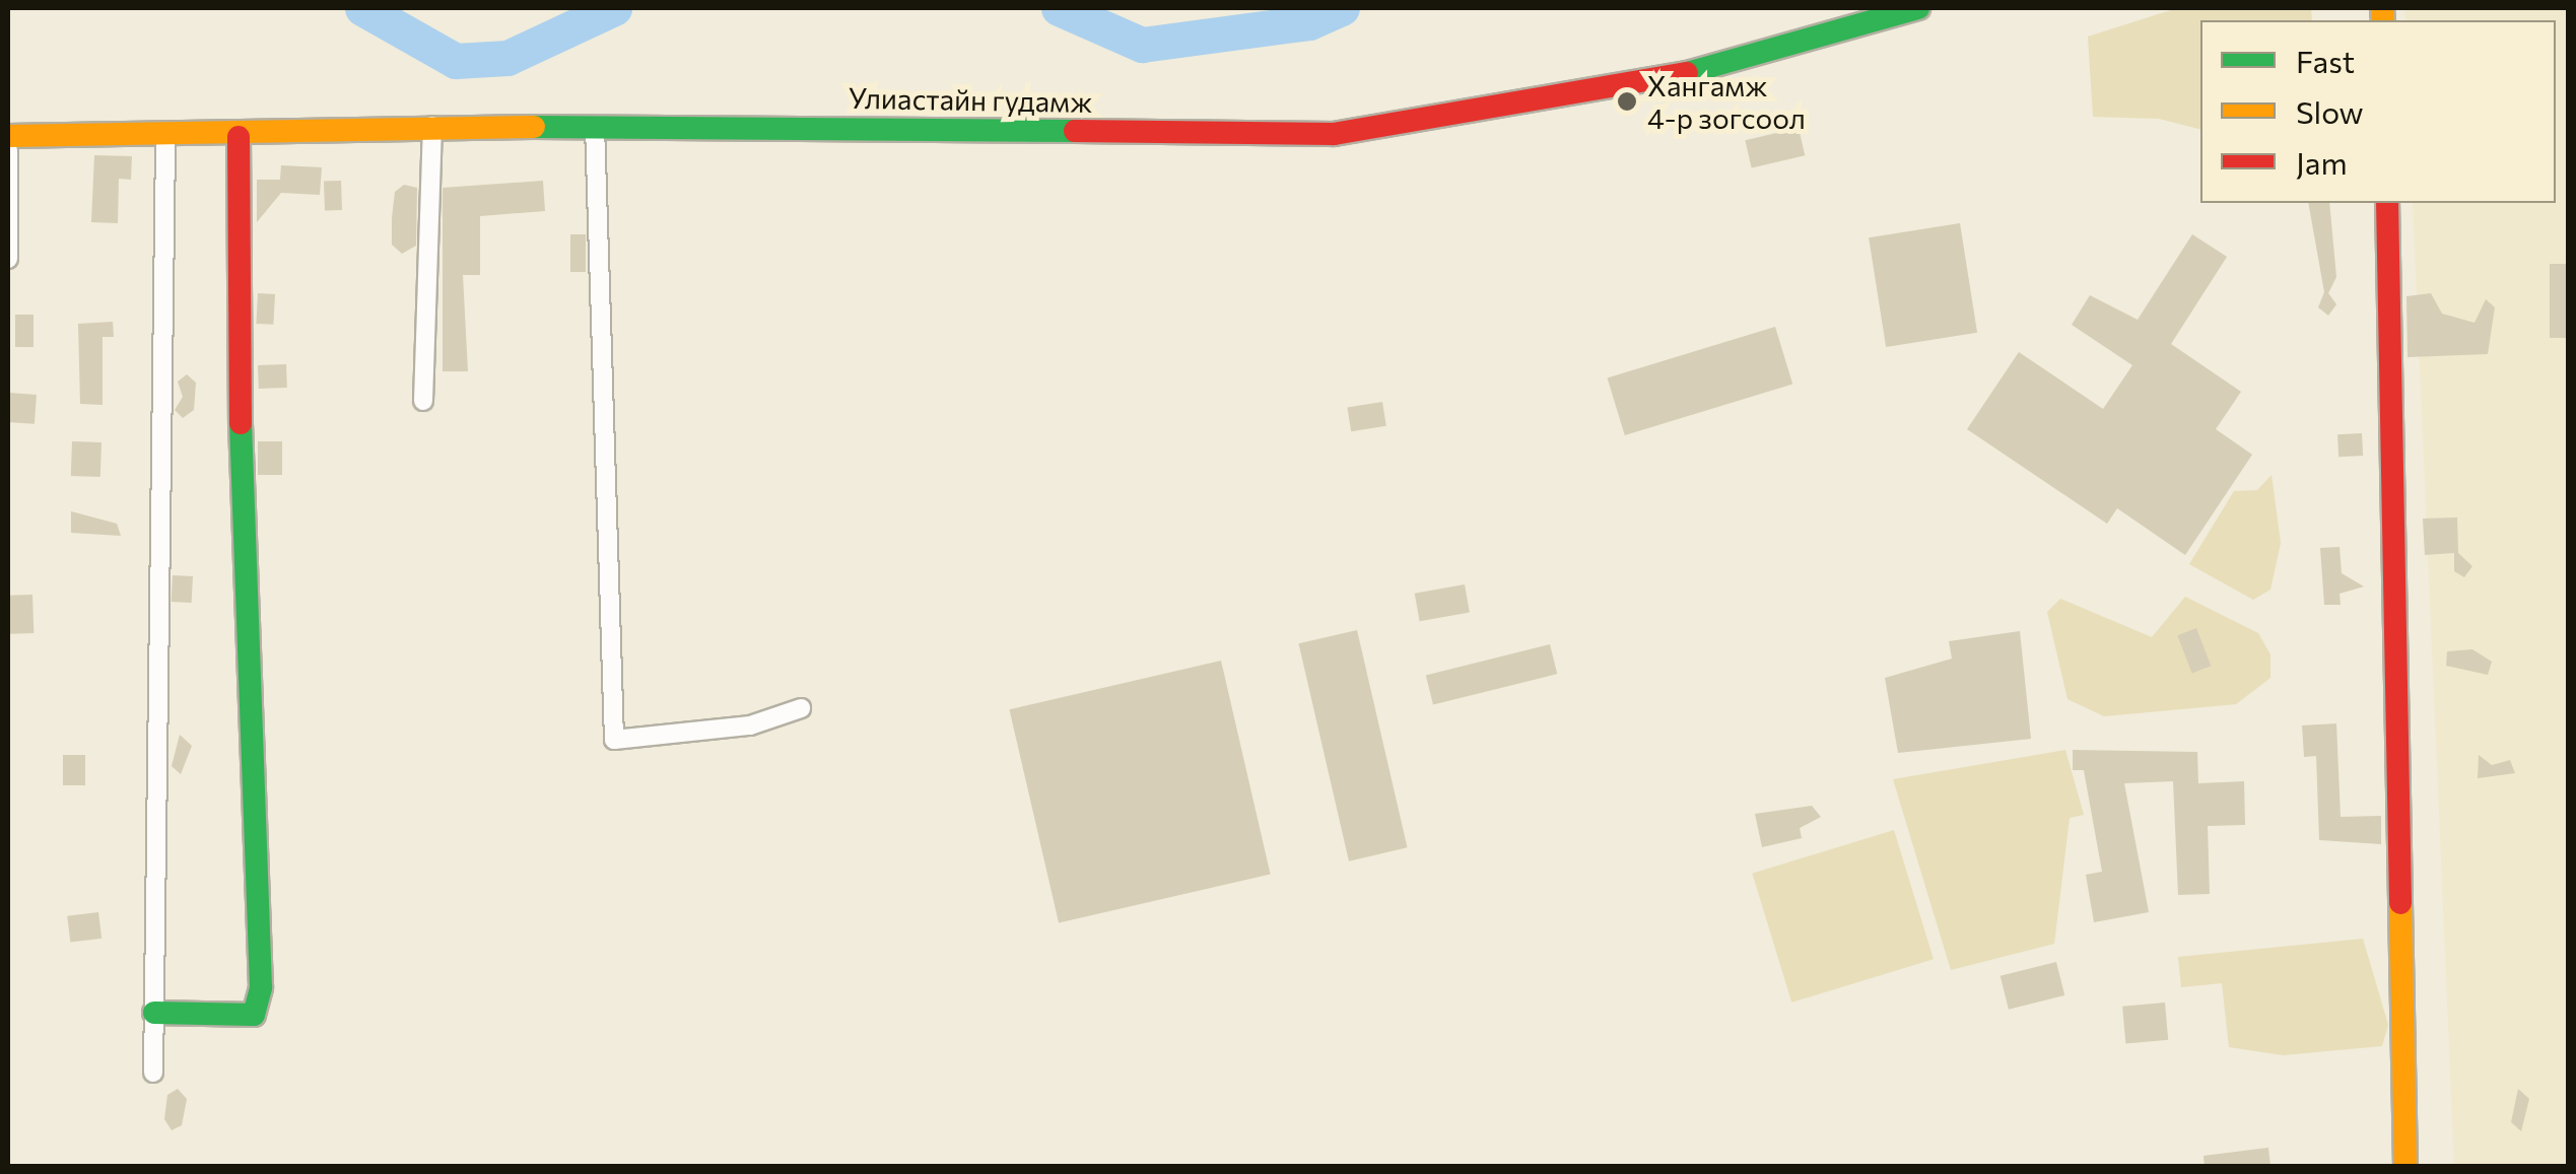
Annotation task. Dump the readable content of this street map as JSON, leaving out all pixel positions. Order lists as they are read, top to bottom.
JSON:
{
  "streets": {
    "street": ["Улиастайн гудамж"]
  },
  "places": ["Хангамж 4-р зогсоол"],
  "legend": ["Fast", "Slow", "Jam"]
}
